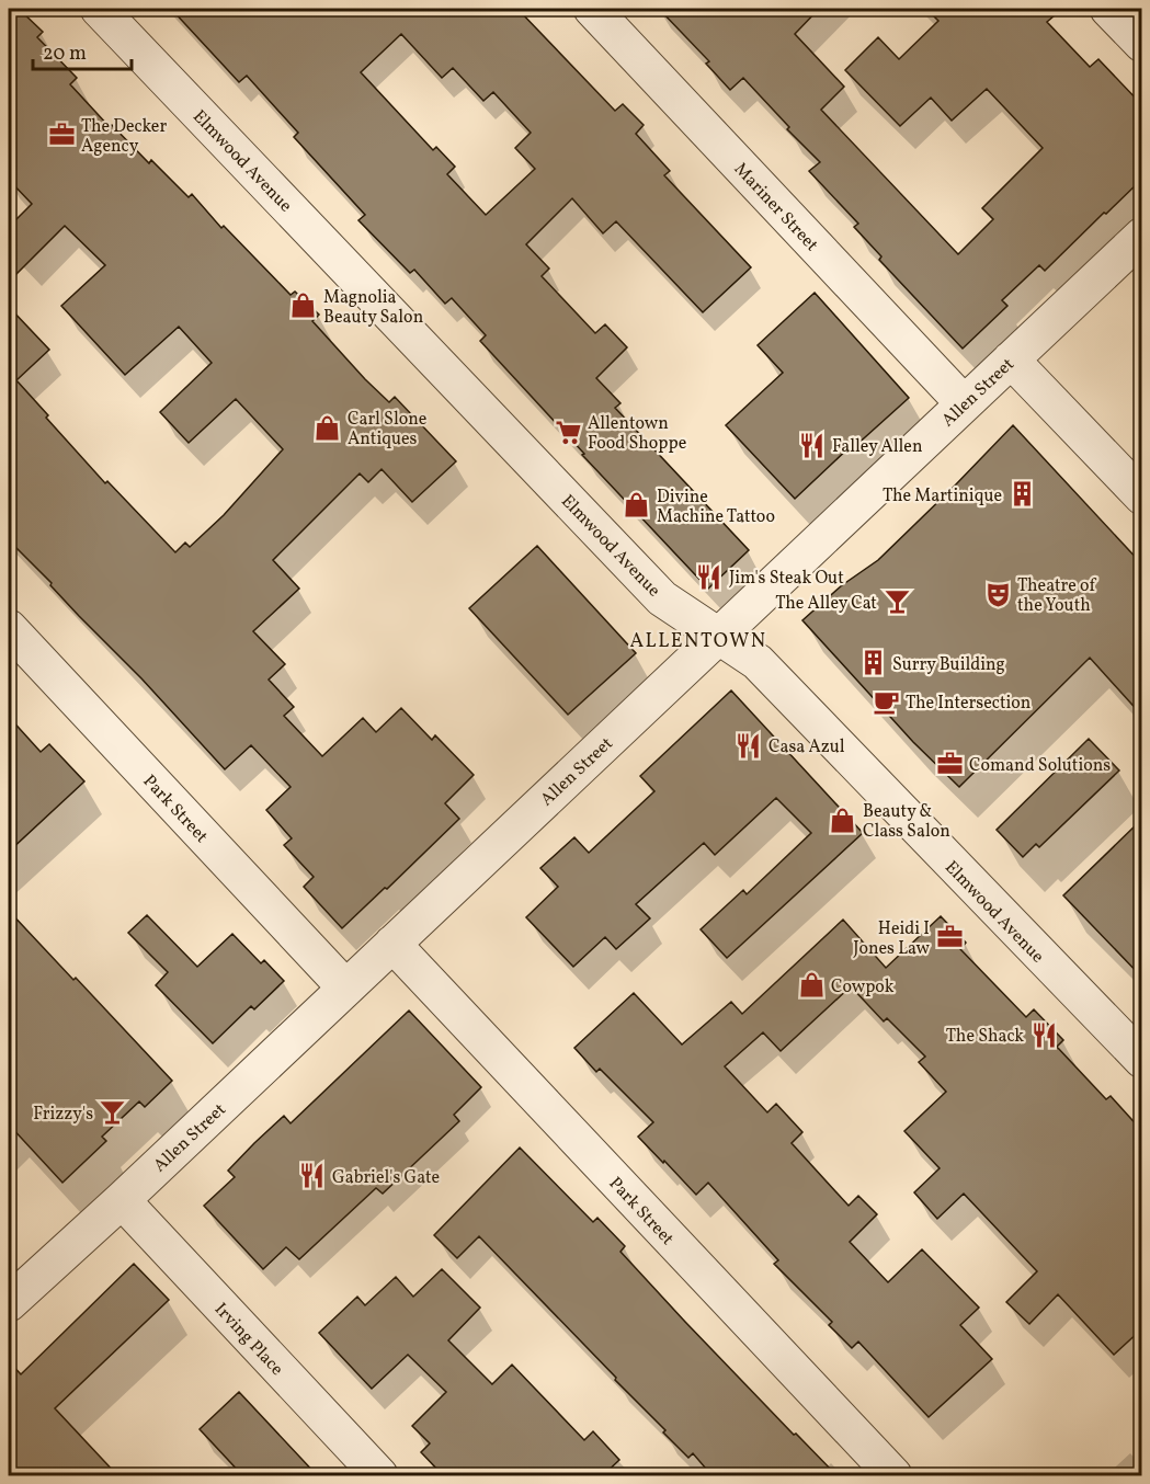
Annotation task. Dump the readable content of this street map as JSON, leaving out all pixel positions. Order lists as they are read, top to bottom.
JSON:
{
  "streets": {
    "street": [
      "Elmwood Avenue",
      "Mariner Street",
      "Allen Street",
      "Park Street",
      "Irving Place"
    ]
  },
  "crossings": [
    ["Elmwood Avenue", "Allen Street"],
    ["Mariner Street", "Allen Street"],
    ["Allen Street", "Park Street"],
    ["Allen Street", "Irving Place"]
  ],
  "districts": ["ALLENTOWN"],
  "places": {
    "office": ["The Decker Agency", "Comand Solutions", "Heidi I Jones Law"],
    "shop": [
      "Magnolia Beauty Salon",
      "Carl Slone Antiques",
      "Divine Machine Tattoo",
      "Beauty & Class Salon",
      "Cowpok"
    ],
    "supermarket": ["Allentown Food Shoppe"],
    "restaurant": [
      "Falley Allen",
      "Jim's Steak Out",
      "Casa Azul",
      "The Shack",
      "Gabriel's Gate"
    ],
    "building": ["The Martinique", "Surry Building"],
    "theatre": ["Theatre of the Youth"],
    "bar": ["The Alley Cat", "Frizzy's"],
    "cafe": ["The Intersection"]
  },
  "scale_bar": "20 m"
}
